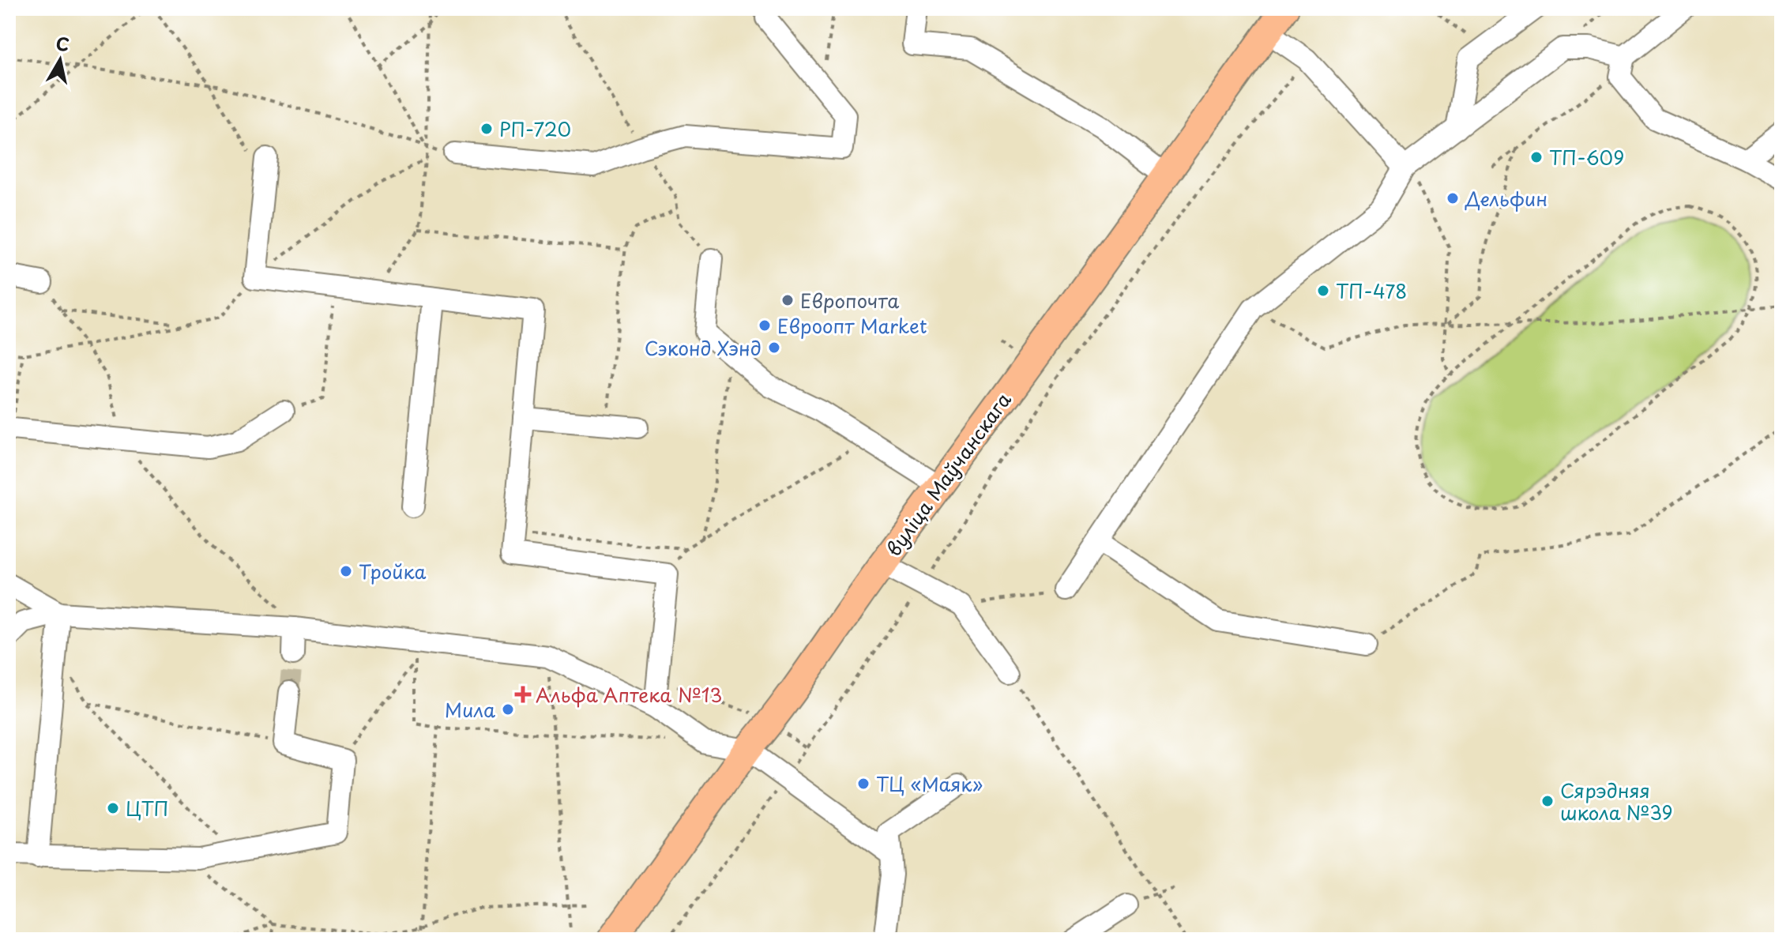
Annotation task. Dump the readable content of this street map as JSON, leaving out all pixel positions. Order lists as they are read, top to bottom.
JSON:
{
  "streets": {
    "main road": ["вуліца Маўчанскага"]
  },
  "places": {
    "other": [
      "РП-720",
      "ТП-609",
      "Дельфин",
      "ТП-478",
      "Европочта",
      "Евроопт Market",
      "Сэконд Хэнд",
      "Тройка",
      "Мила",
      "ТЦ «Маяк»",
      "Сярэдняя школа №39",
      "ЦТП"
    ],
    "health": ["Альфа Аптека №13"]
  },
  "north": "top"
}
